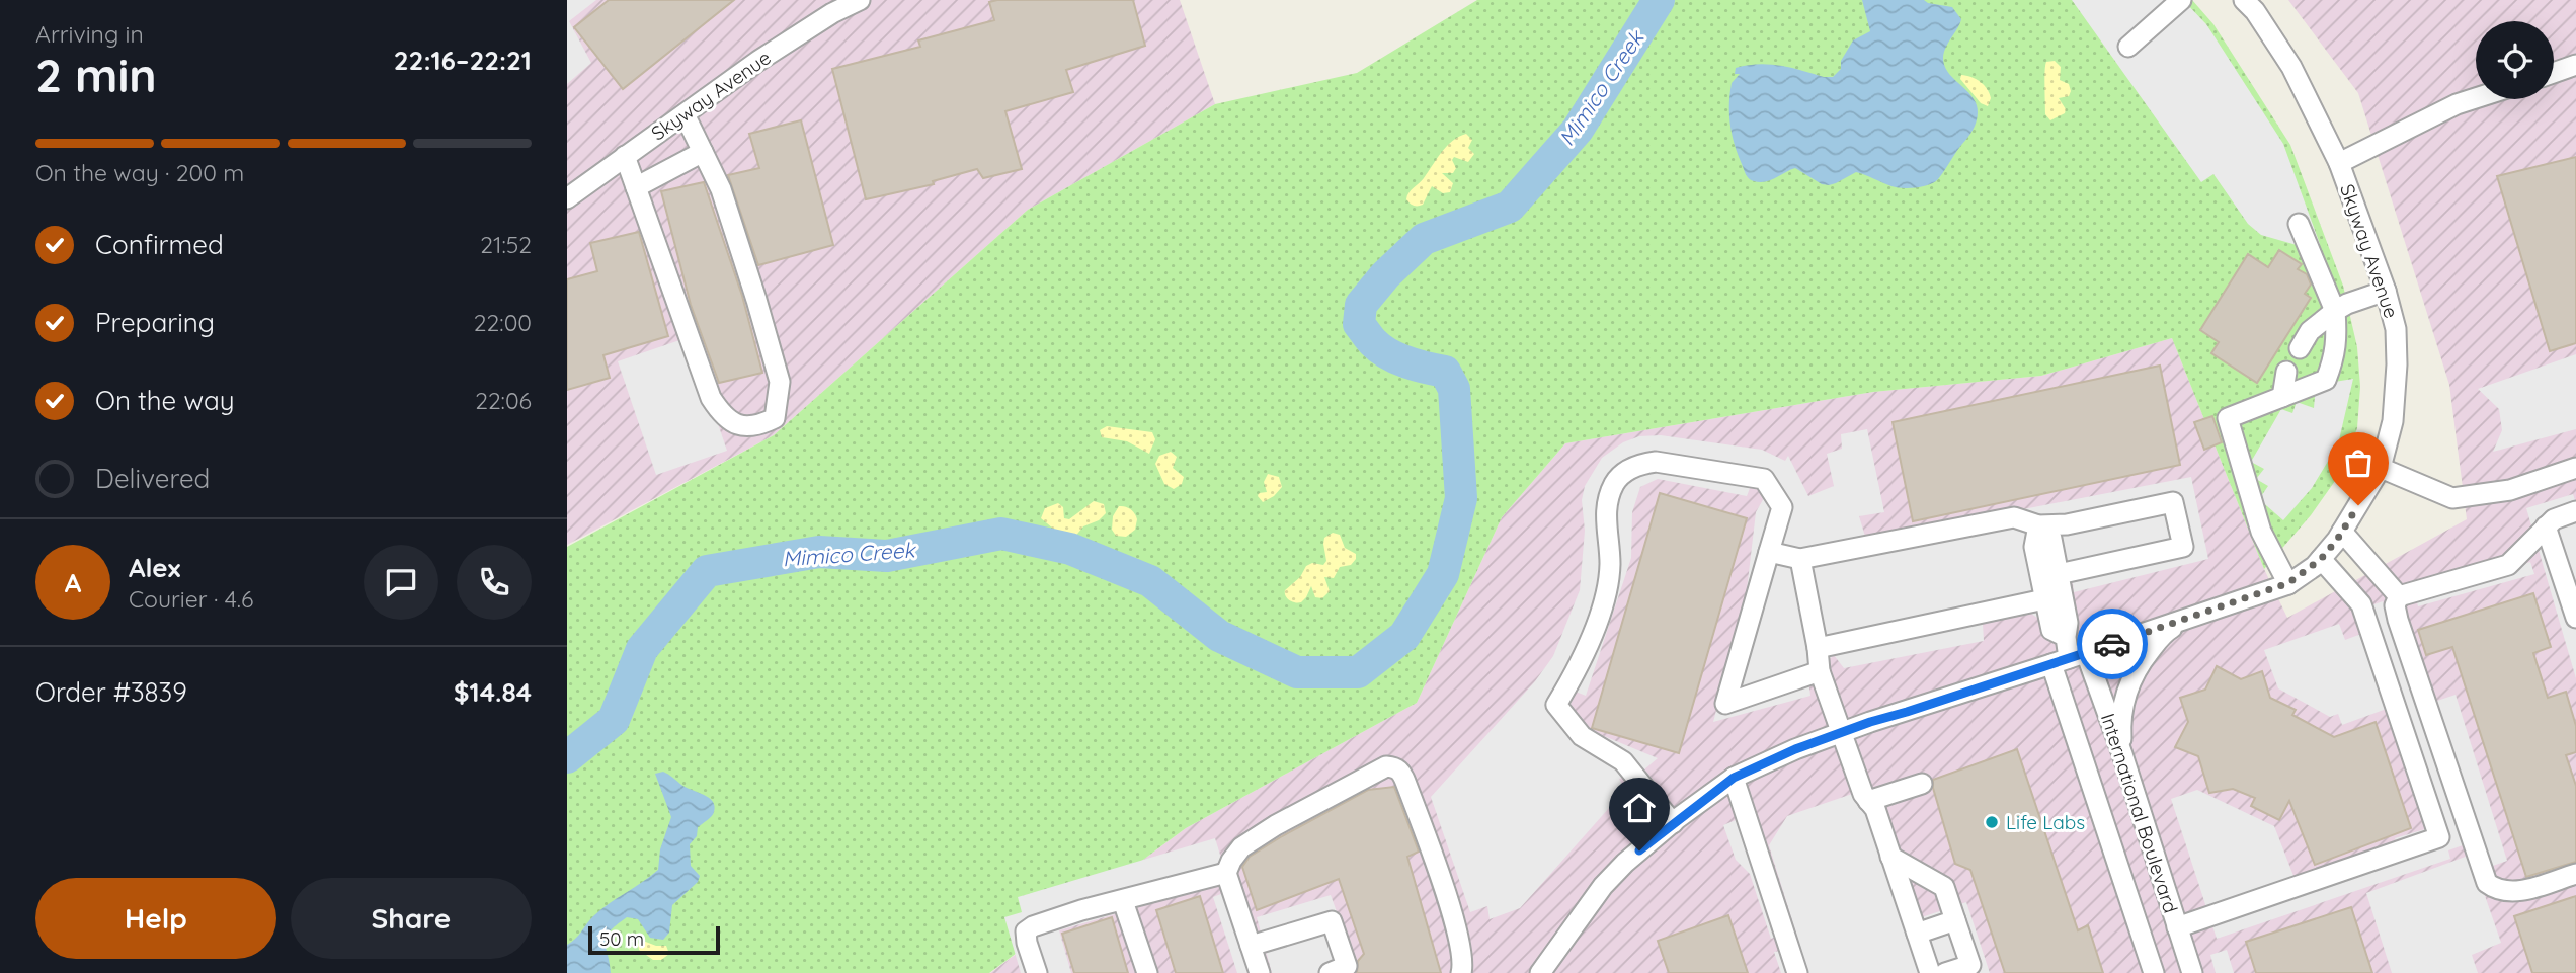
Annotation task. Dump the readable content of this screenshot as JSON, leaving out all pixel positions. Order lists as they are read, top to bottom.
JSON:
{
  "streets": {
    "street": ["Skyway Avenue", "International Boulevard"]
  },
  "crossings": [
    ["Skyway Avenue", "International Boulevard"]
  ],
  "water": ["Mimico Creek"],
  "places": ["Life Labs"],
  "scale_bar": "50 m",
  "page": {
    "heading": ["2 min", "Arriving in", "22:16–22:21"],
    "panel": [
      "Alex",
      "Courier · 4.6",
      "Order #3839",
      "$14.84"
    ],
    "bar": "On the way · 200 m",
    "list": [
      ["Confirmed", "21:52"],
      ["Preparing", "22:00"],
      ["On the way", "22:06"],
      "Delivered"
    ],
    "round": "A",
    "buttons": ["Help", "Share"],
    "scale": "50 m"
  }
}
